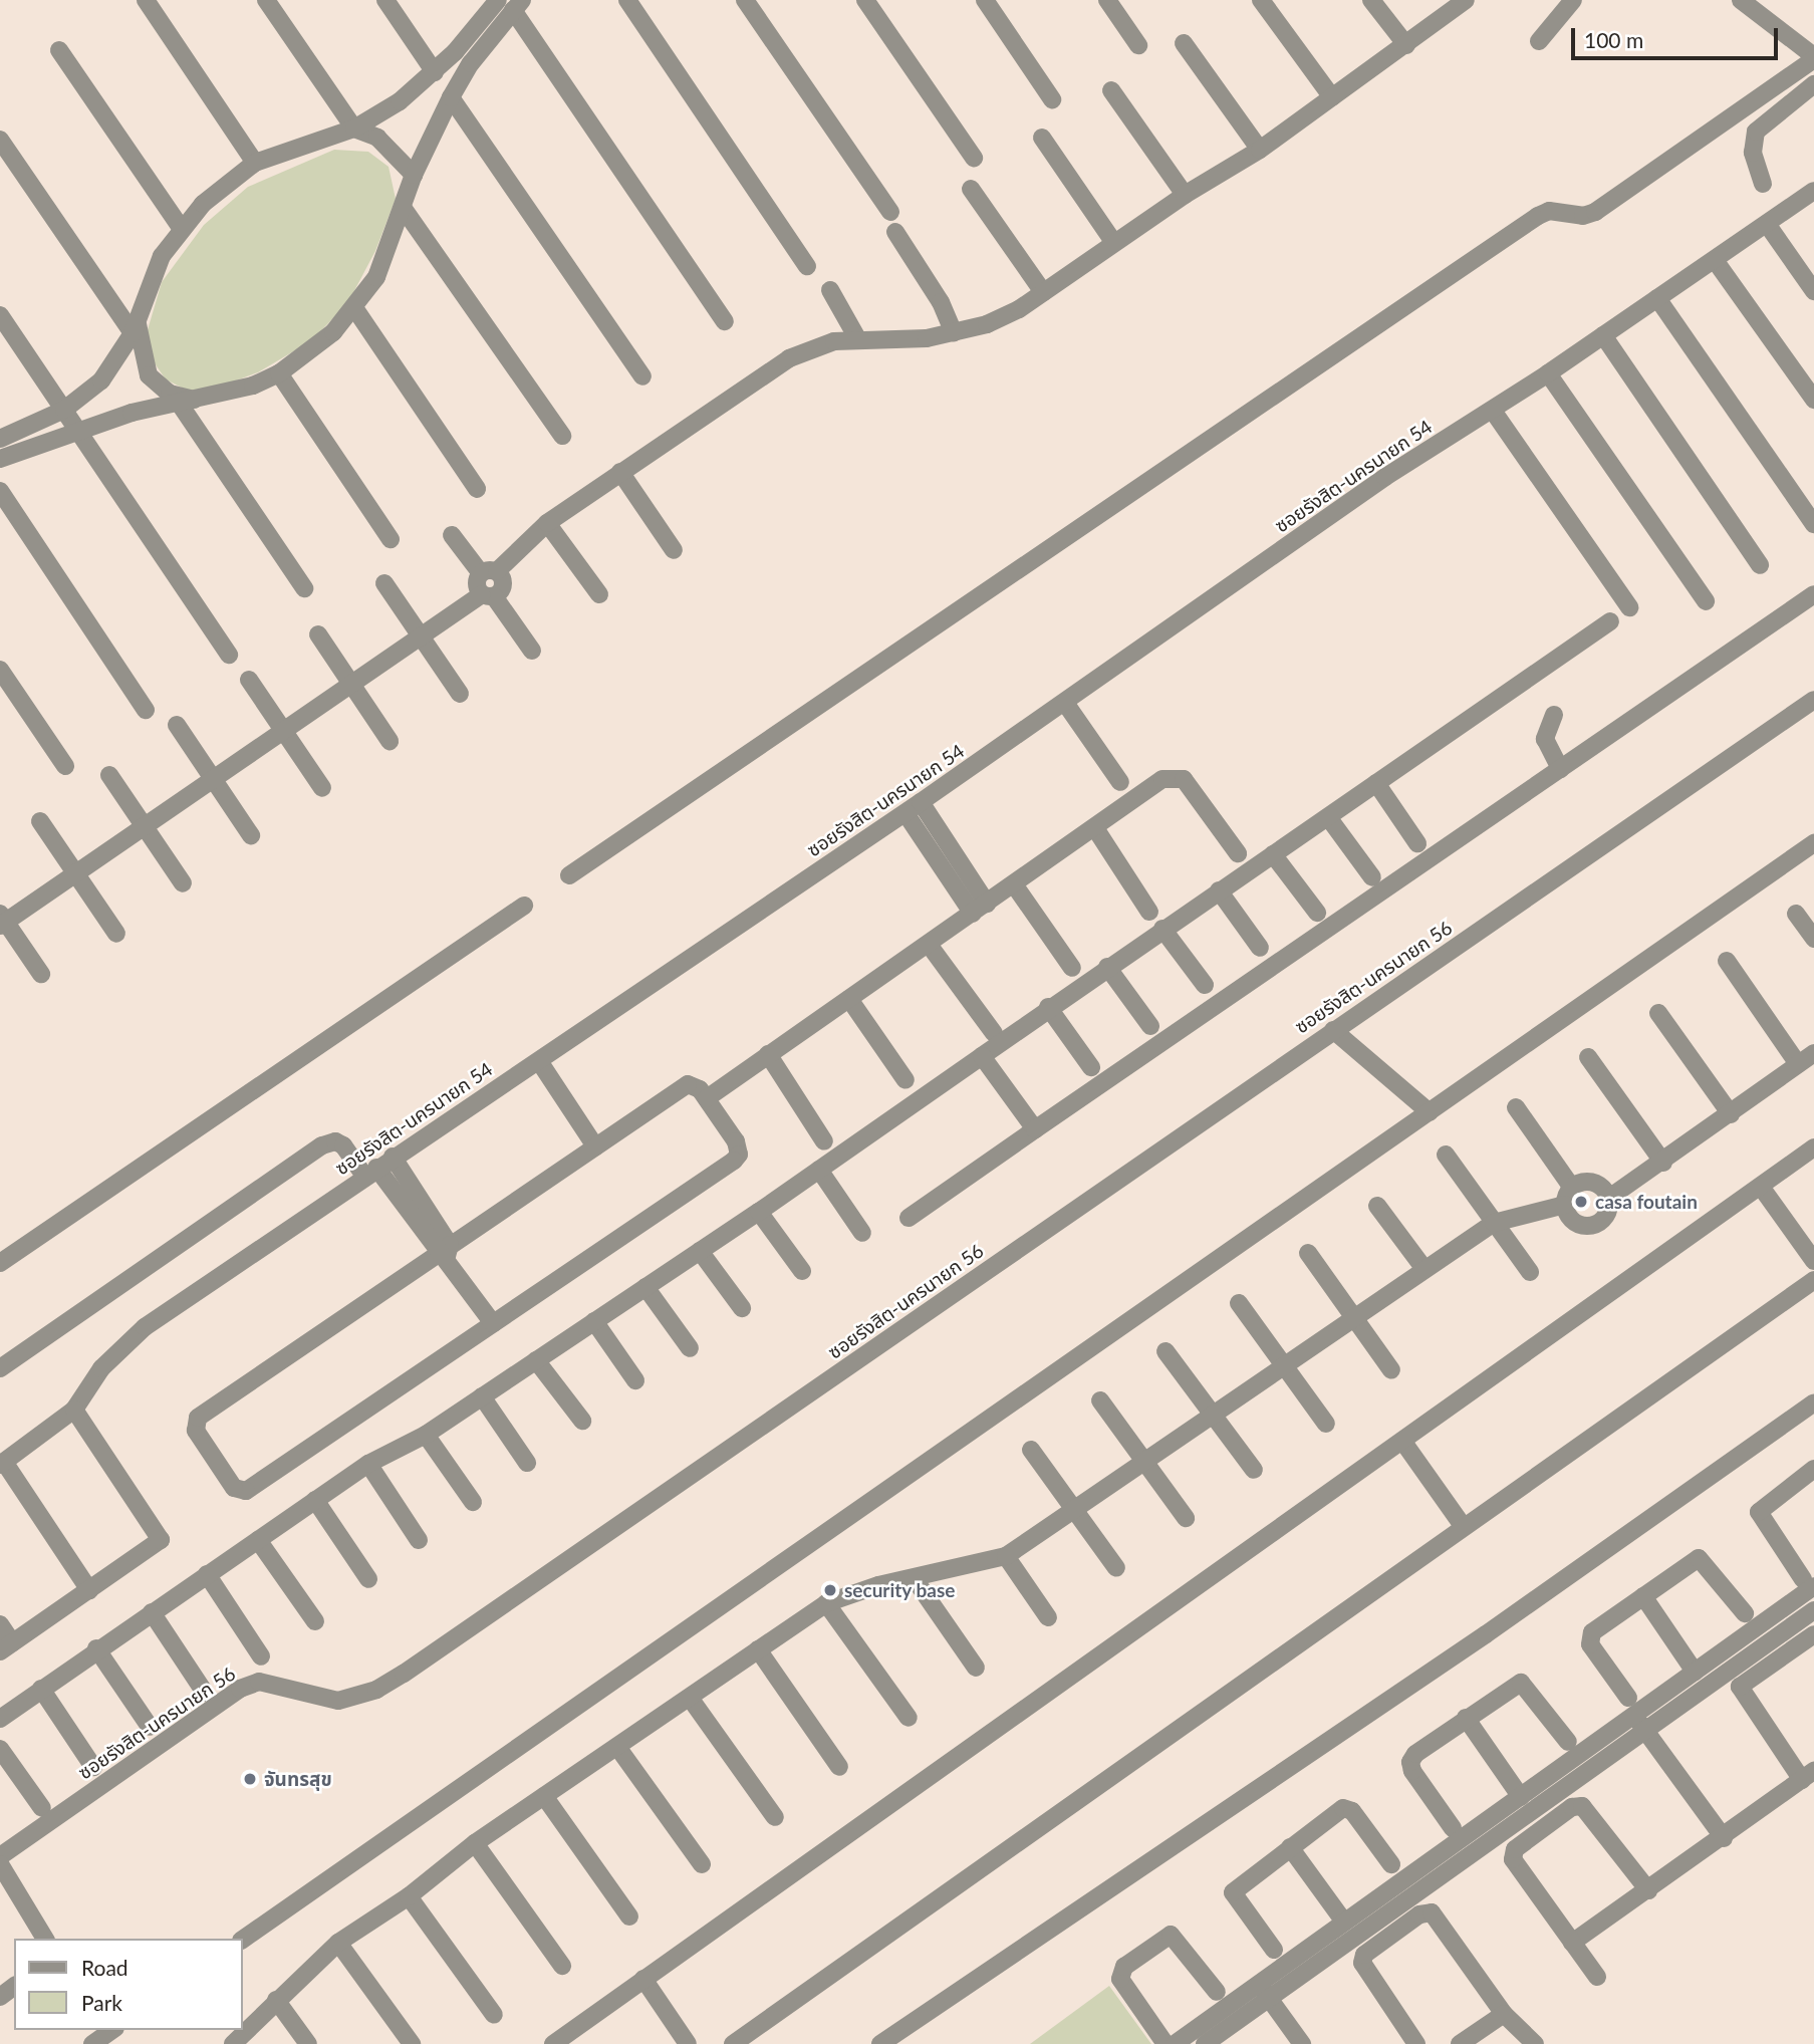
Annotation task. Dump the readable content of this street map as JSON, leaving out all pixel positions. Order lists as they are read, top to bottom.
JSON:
{
  "streets": {
    "street": ["ซอยรังสิต-นครนายก 54", "ซอยรังสิต-นครนายก 56"]
  },
  "places": ["casa foutain", "security base", "จันทรสุข"],
  "legend": ["Road", "Park"],
  "scale_bar": "100 m"
}
